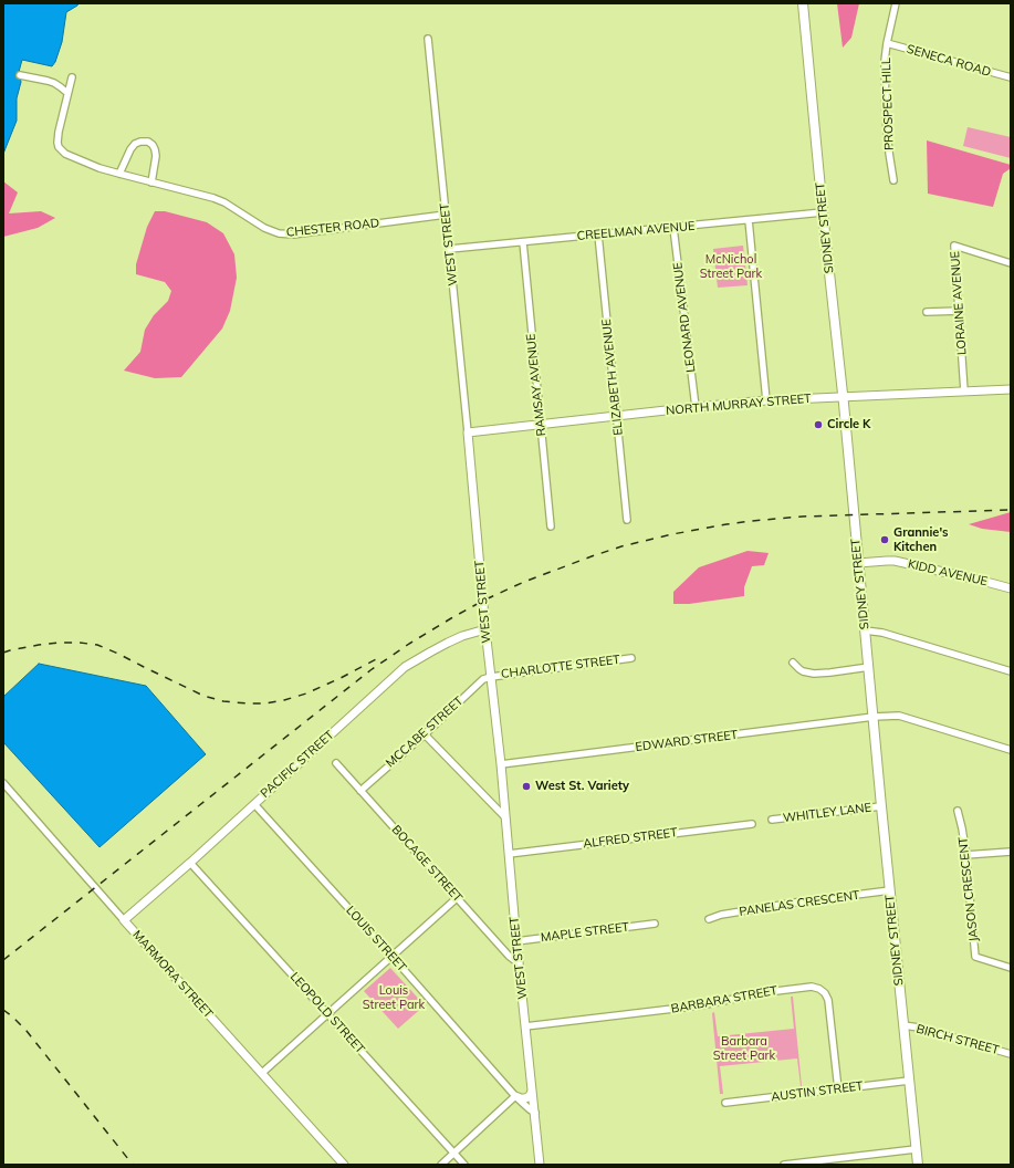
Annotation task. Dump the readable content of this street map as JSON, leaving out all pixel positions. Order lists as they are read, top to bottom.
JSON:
{
  "streets": {
    "main road": ["SIDNEY STREET"],
    "street": [
      "SENECA ROAD",
      "PROSPECT HILL",
      "CHESTER ROAD",
      "CREELMAN AVENUE",
      "WEST STREET",
      "LORAINE AVENUE",
      "LEONARD AVENUE",
      "ELIZABETH AVENUE",
      "RAMSAY AVENUE",
      "NORTH MURRAY STREET",
      "KIDD AVENUE",
      "CHARLOTTE STREET",
      "MCCABE STREET",
      "EDWARD STREET",
      "PACIFIC STREET",
      "WHITLEY LANE",
      "ALFRED STREET",
      "BOCAGE STREET",
      "JASON CRESCENT",
      "PANELAS CRESCENT",
      "MAPLE STREET",
      "LOUIS STREET",
      "MARMORA STREET",
      "BARBARA STREET",
      "LEOPOLD STREET",
      "BIRCH STREET",
      "AUSTIN STREET"
    ]
  },
  "crossings": [
    ["SENECA ROAD", "PROSPECT HILL"],
    ["CHESTER ROAD", "WEST STREET"],
    ["SIDNEY STREET", "CREELMAN AVENUE"],
    ["SIDNEY STREET", "NORTH MURRAY STREET"],
    ["SIDNEY STREET", "KIDD AVENUE"],
    ["SIDNEY STREET", "EDWARD STREET"],
    ["SIDNEY STREET", "WHITLEY LANE"],
    ["SIDNEY STREET", "PANELAS CRESCENT"],
    ["SIDNEY STREET", "BIRCH STREET"],
    ["SIDNEY STREET", "AUSTIN STREET"],
    ["CREELMAN AVENUE", "WEST STREET"],
    ["CREELMAN AVENUE", "LEONARD AVENUE"],
    ["CREELMAN AVENUE", "ELIZABETH AVENUE"],
    ["CREELMAN AVENUE", "RAMSAY AVENUE"],
    ["WEST STREET", "NORTH MURRAY STREET"],
    ["WEST STREET", "CHARLOTTE STREET"],
    ["WEST STREET", "MCCABE STREET"],
    ["WEST STREET", "EDWARD STREET"],
    ["WEST STREET", "PACIFIC STREET"],
    ["WEST STREET", "ALFRED STREET"],
    ["WEST STREET", "BOCAGE STREET"],
    ["WEST STREET", "MAPLE STREET"],
    ["WEST STREET", "LOUIS STREET"],
    ["WEST STREET", "BARBARA STREET"],
    ["LORAINE AVENUE", "NORTH MURRAY STREET"],
    ["LEONARD AVENUE", "NORTH MURRAY STREET"],
    ["ELIZABETH AVENUE", "NORTH MURRAY STREET"],
    ["RAMSAY AVENUE", "NORTH MURRAY STREET"],
    ["CHARLOTTE STREET", "MCCABE STREET"],
    ["MCCABE STREET", "BOCAGE STREET"],
    ["PACIFIC STREET", "LOUIS STREET"],
    ["PACIFIC STREET", "MARMORA STREET"],
    ["PACIFIC STREET", "LEOPOLD STREET"],
    ["BARBARA STREET", "AUSTIN STREET"]
  ],
  "parks": ["McNichol Street Park", "Louis Street Park", "Barbara Street Park"],
  "places": ["Circle K", "Grannie's Kitchen", "West St. Variety"]
}
